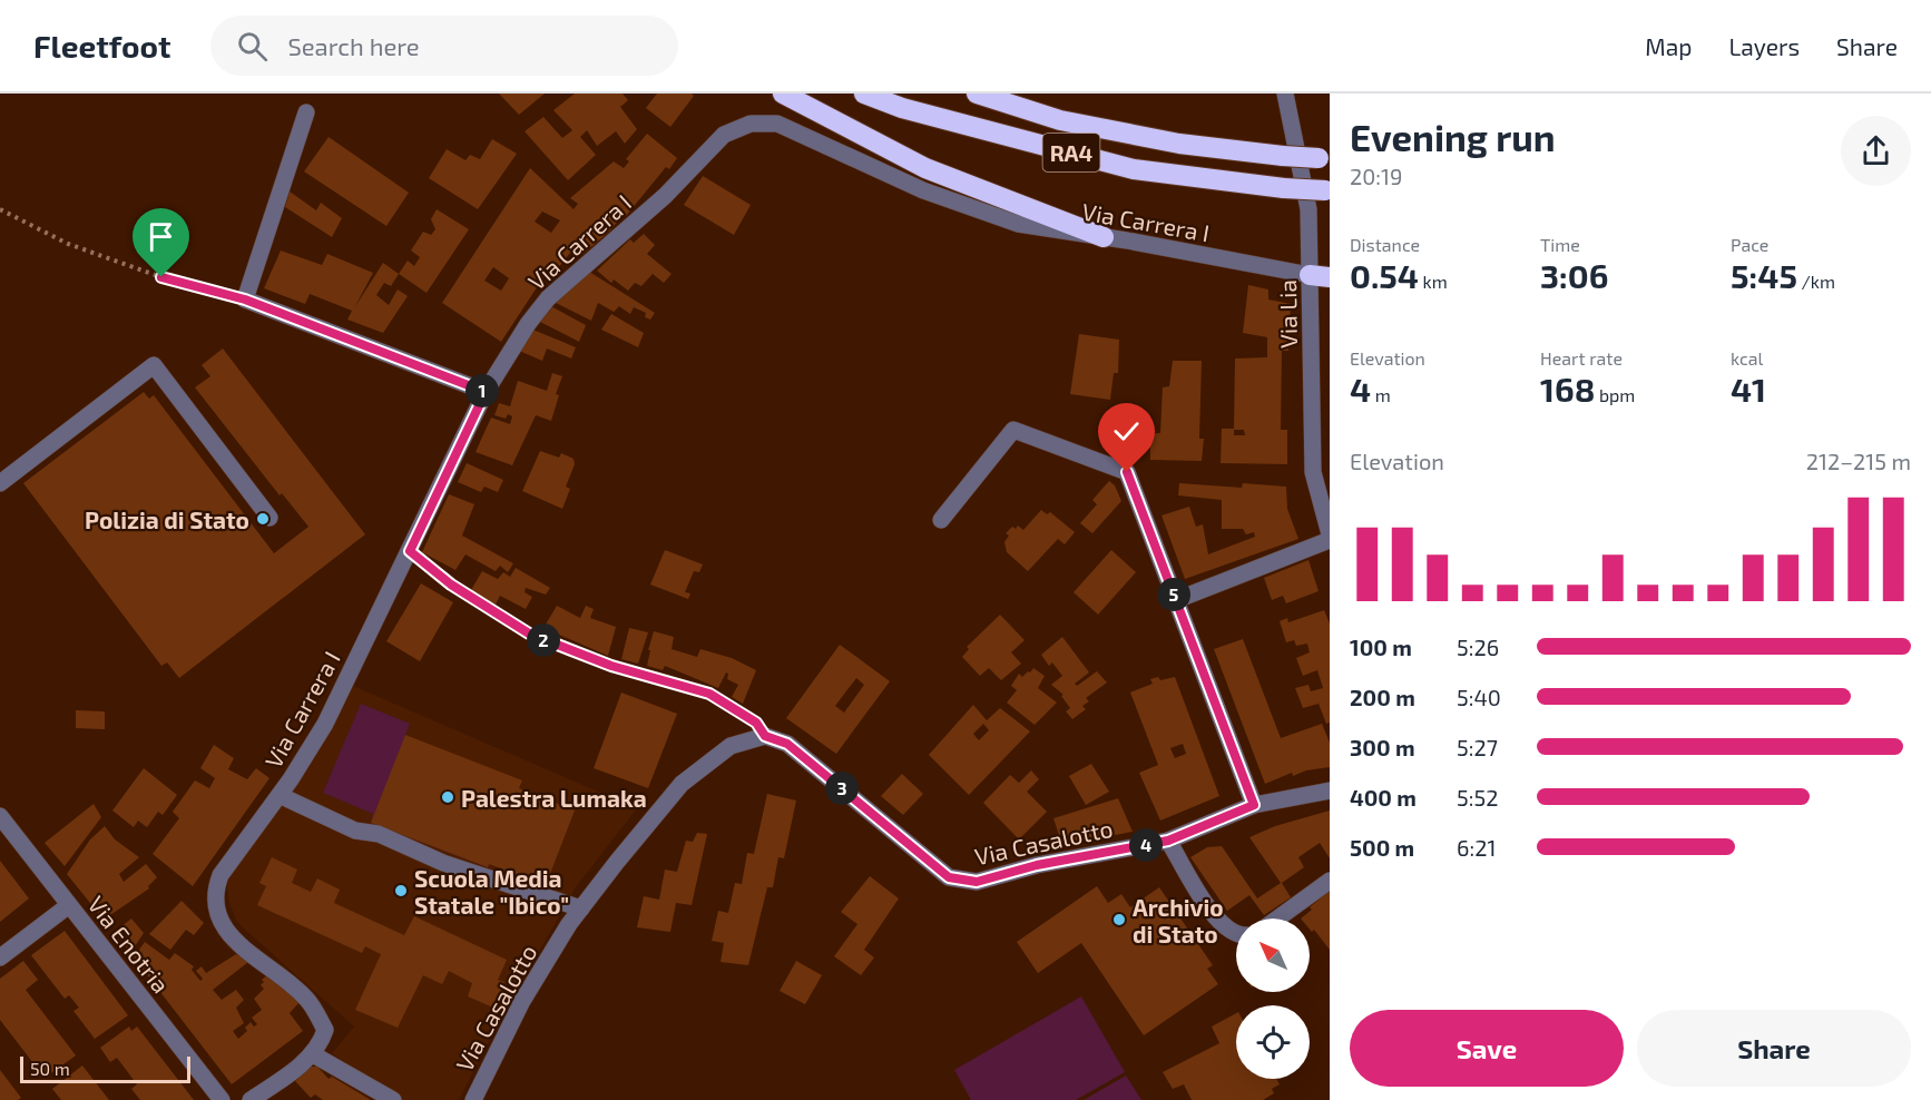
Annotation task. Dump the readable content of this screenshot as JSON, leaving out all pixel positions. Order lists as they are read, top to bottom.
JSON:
{
  "streets": {
    "highway": ["RA4"],
    "street": [
      "Via Carrera I",
      "Via Lia",
      "Via Casalotto",
      "Via Enotria"
    ]
  },
  "crossings": [
    ["Via Carrera I", "Via Lia"]
  ],
  "places": [
    "Polizia di Stato",
    "Palestra Lumaka",
    "Scuola Media Statale \"Ibico\"",
    "Archivio di Stato"
  ],
  "scale_bar": "50 m",
  "north": "top left",
  "page": {
    "header": "Fleetfoot",
    "search": "Search here",
    "nav": ["Map", "Layers", "Share"],
    "heading": ["Evening run", "20:19"],
    "stats": [
      ["Distance", "0.54 km"],
      ["Time", "3:06"],
      ["Pace", "5:45 /km"],
      ["Elevation", "4 m"],
      ["Heart rate", "168 bpm"],
      ["kcal", "41"]
    ],
    "pins": [
      "1",
      "5",
      "2",
      "3",
      "4"
    ],
    "chart": ["Elevation", "212–215 m"],
    "list": [
      {
        "name": "100 m",
        "note": "5:26"
      },
      {
        "name": "200 m",
        "note": "5:40"
      },
      {
        "name": "300 m",
        "note": "5:27"
      },
      {
        "name": "400 m",
        "note": "5:52"
      },
      {
        "name": "500 m",
        "note": "6:21"
      }
    ],
    "buttons": ["Save", "Share"],
    "scale": "50 m"
  }
}
